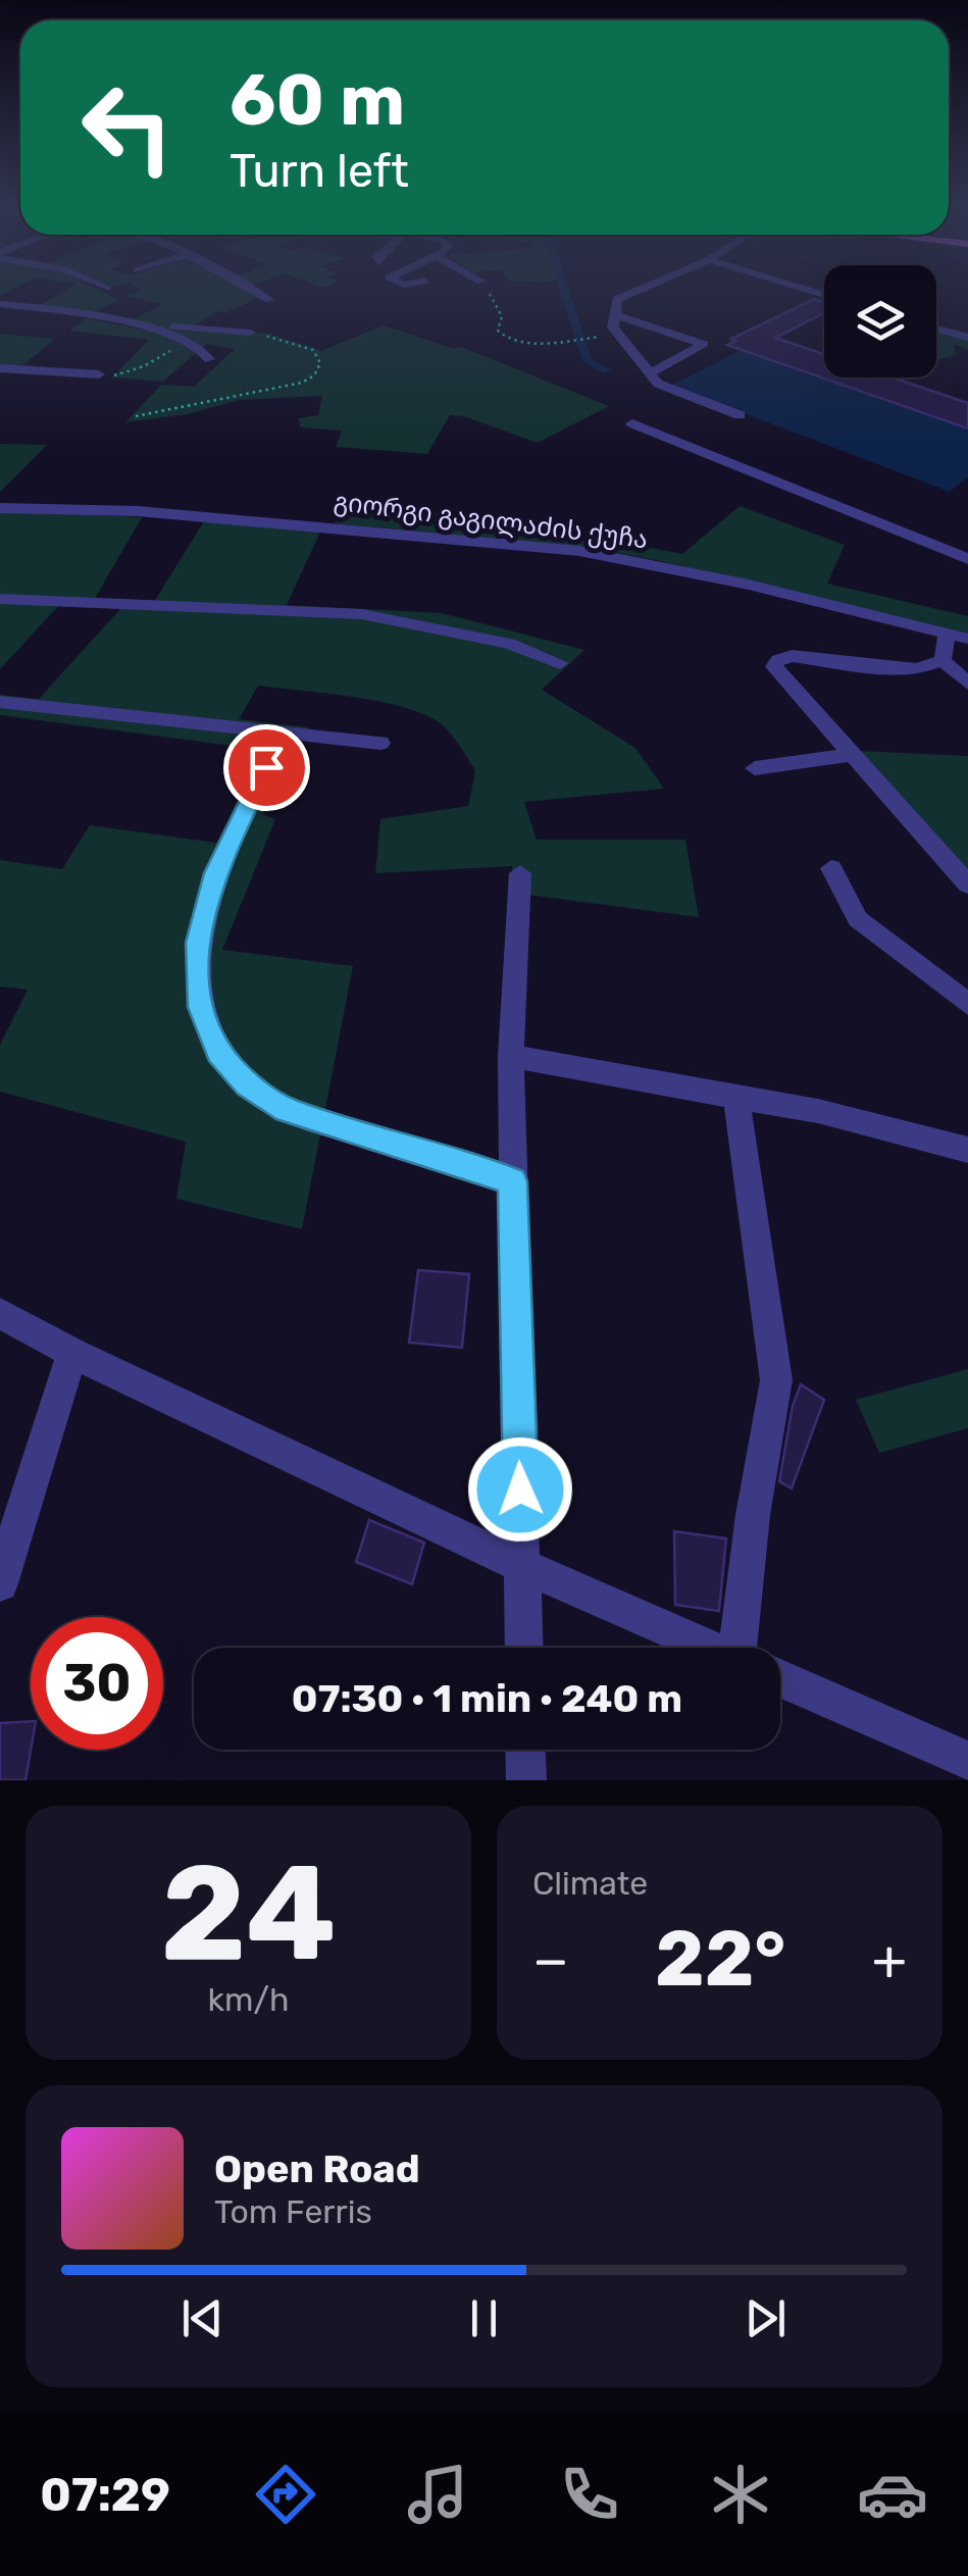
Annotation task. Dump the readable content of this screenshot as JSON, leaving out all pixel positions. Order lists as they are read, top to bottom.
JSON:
{
  "streets": {
    "street": ["გიორგი გაგილაძის ქუჩა"]
  },
  "page": {
    "turn": ["60 m", "Turn left"],
    "limit": "30",
    "trip": "07:30 · 1 min · 240 m",
    "tile": [
      ["24", "km/h"],
      "Climate"
    ],
    "heat": ["−", "22°", "+"],
    "song": ["Open Road", "Tom Ferris"],
    "tabs": "07:29"
  }
}
